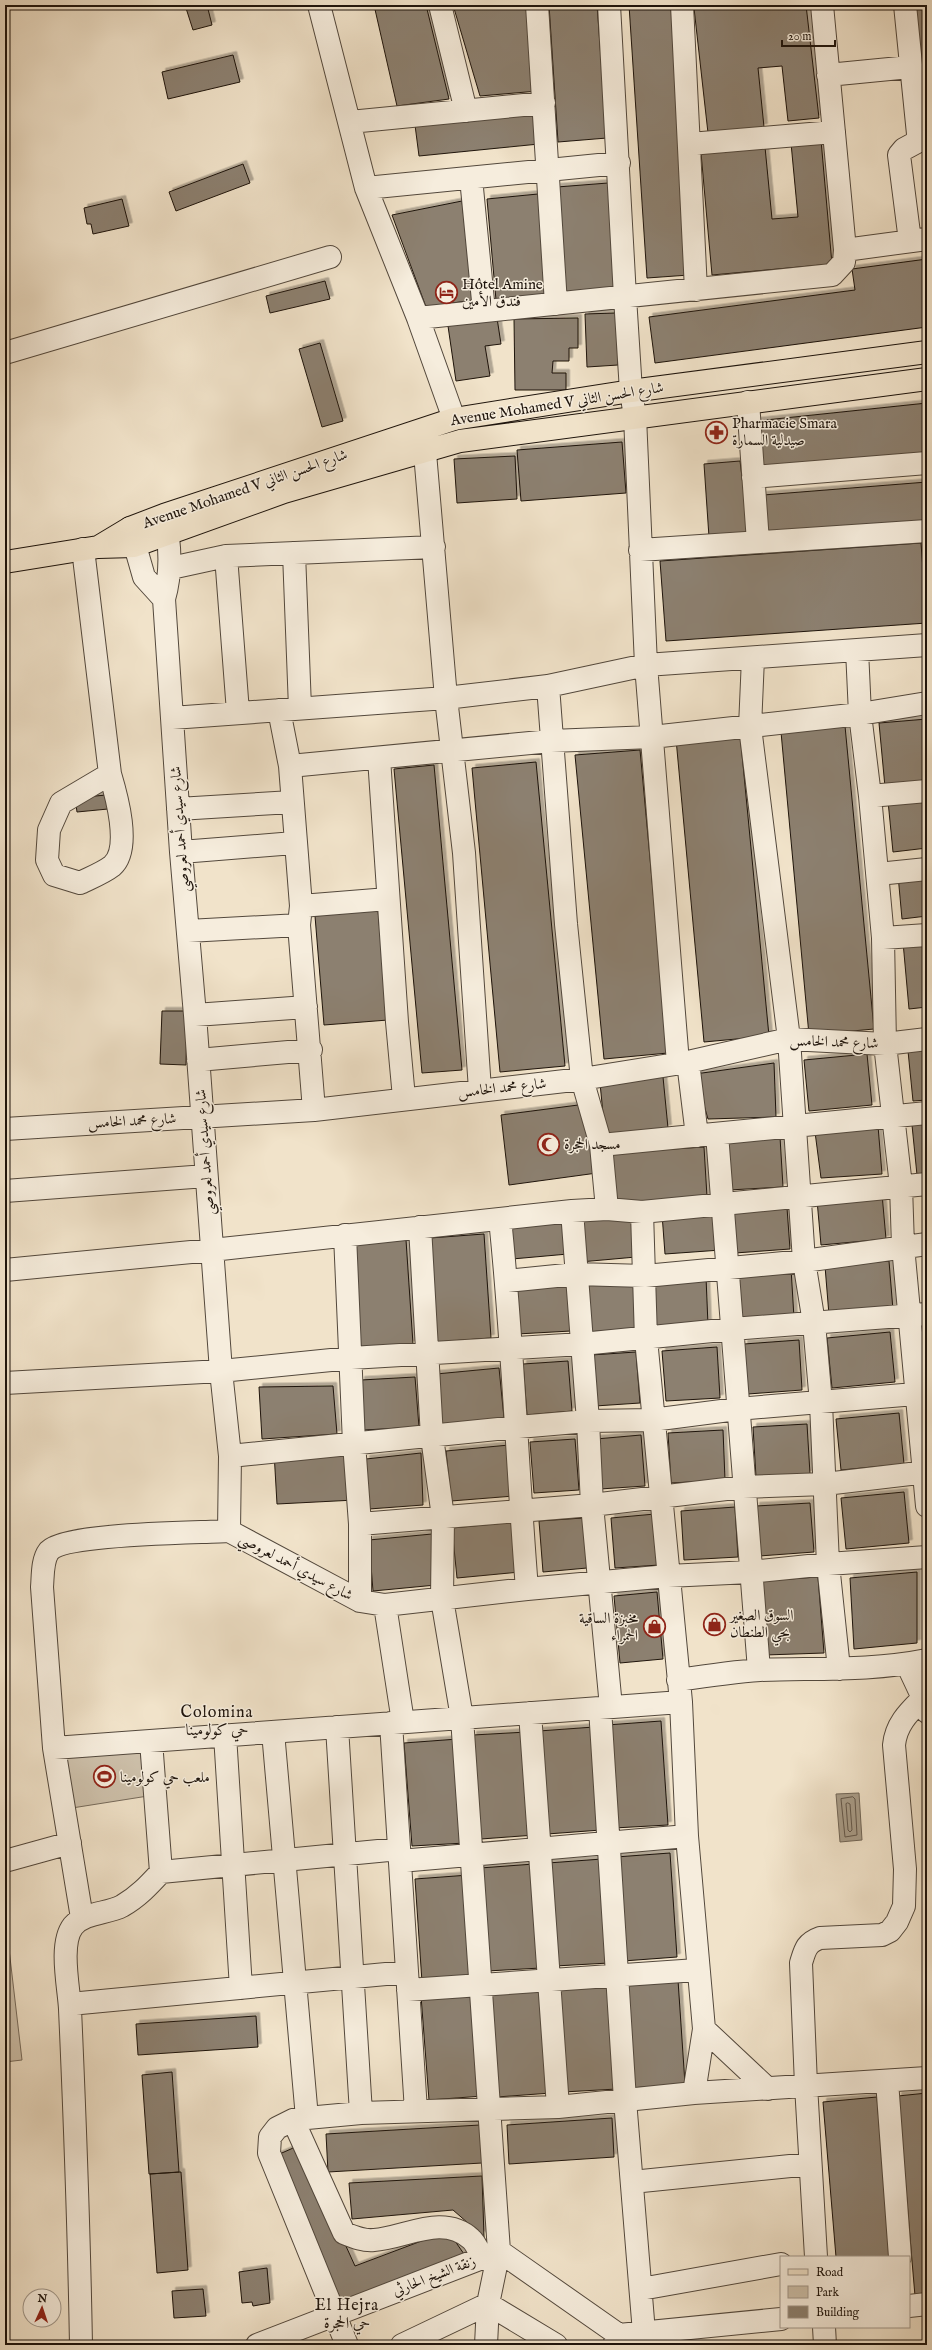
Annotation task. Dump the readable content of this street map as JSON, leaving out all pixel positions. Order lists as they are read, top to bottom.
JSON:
{
  "streets": {
    "main road": ["Avenue Mohamed V شارع الحسن الثاني"],
    "street": ["شارع سيدي أحمد لعروصي", "شارع محمد الخامس", "زنقة الشيخ الحارثي"]
  },
  "crossings": [
    ["Avenue Mohamed V شارع الحسن الثاني", "شارع سيدي أحمد لعروصي"],
    ["شارع سيدي أحمد لعروصي", "شارع محمد الخامس"]
  ],
  "districts": ["Colomina حي كولومينا", "El Hejra حي الحجرة"],
  "places": {
    "hotel": ["Hôtel Amine فندق الأمين"],
    "pharmacy": ["Pharmacie Smara صيدلية السمارة"],
    "mosque": ["مسجد الحجرة"],
    "shop": ["السوق الصغير بحي الطنطان", "مخبزة الساقية الحمراء"],
    "sports": ["ملعب حي كولومينا"]
  },
  "legend": ["Road", "Park", "Building"],
  "scale_bar": "20 m",
  "north": "top"
}
